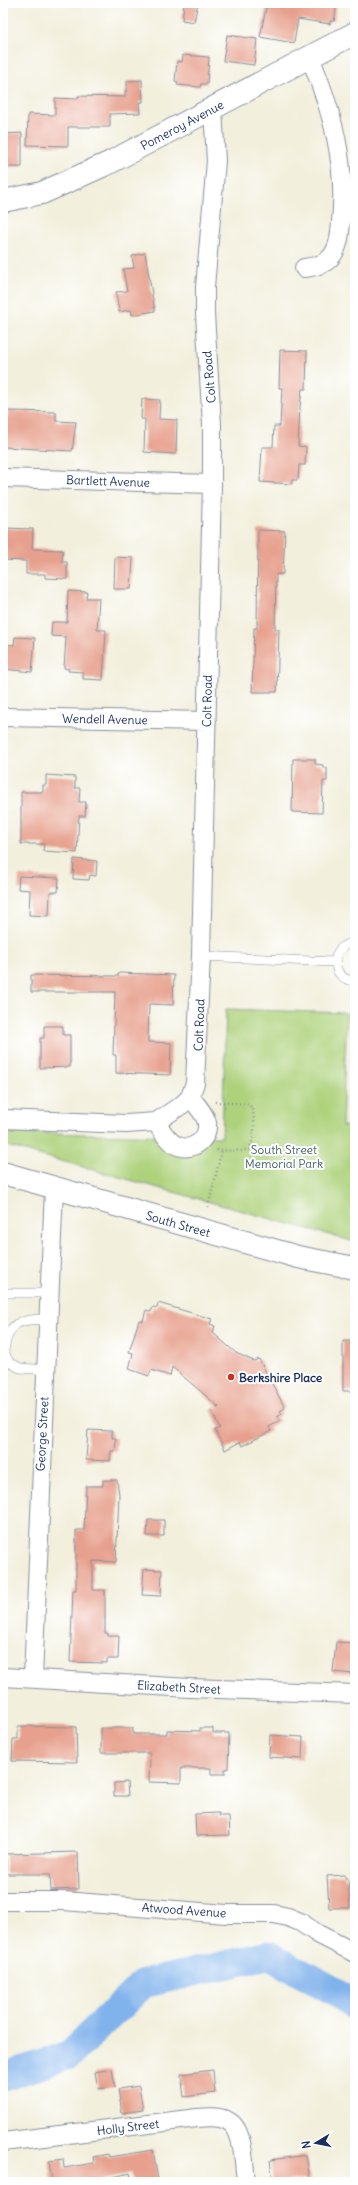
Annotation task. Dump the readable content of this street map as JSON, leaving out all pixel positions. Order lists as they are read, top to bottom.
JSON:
{
  "streets": {
    "main road": ["Pomeroy Avenue", "South Street"],
    "street": [
      "Colt Road",
      "Bartlett Avenue",
      "Wendell Avenue",
      "George Street",
      "Elizabeth Street",
      "Atwood Avenue",
      "Holly Street"
    ]
  },
  "crossings": [
    ["Pomeroy Avenue", "Colt Road"],
    ["Colt Road", "Bartlett Avenue"],
    ["Colt Road", "Wendell Avenue"],
    ["South Street", "George Street"],
    ["George Street", "Elizabeth Street"]
  ],
  "parks": ["South Street Memorial Park"],
  "places": ["Berkshire Place"],
  "north": "left"
}
